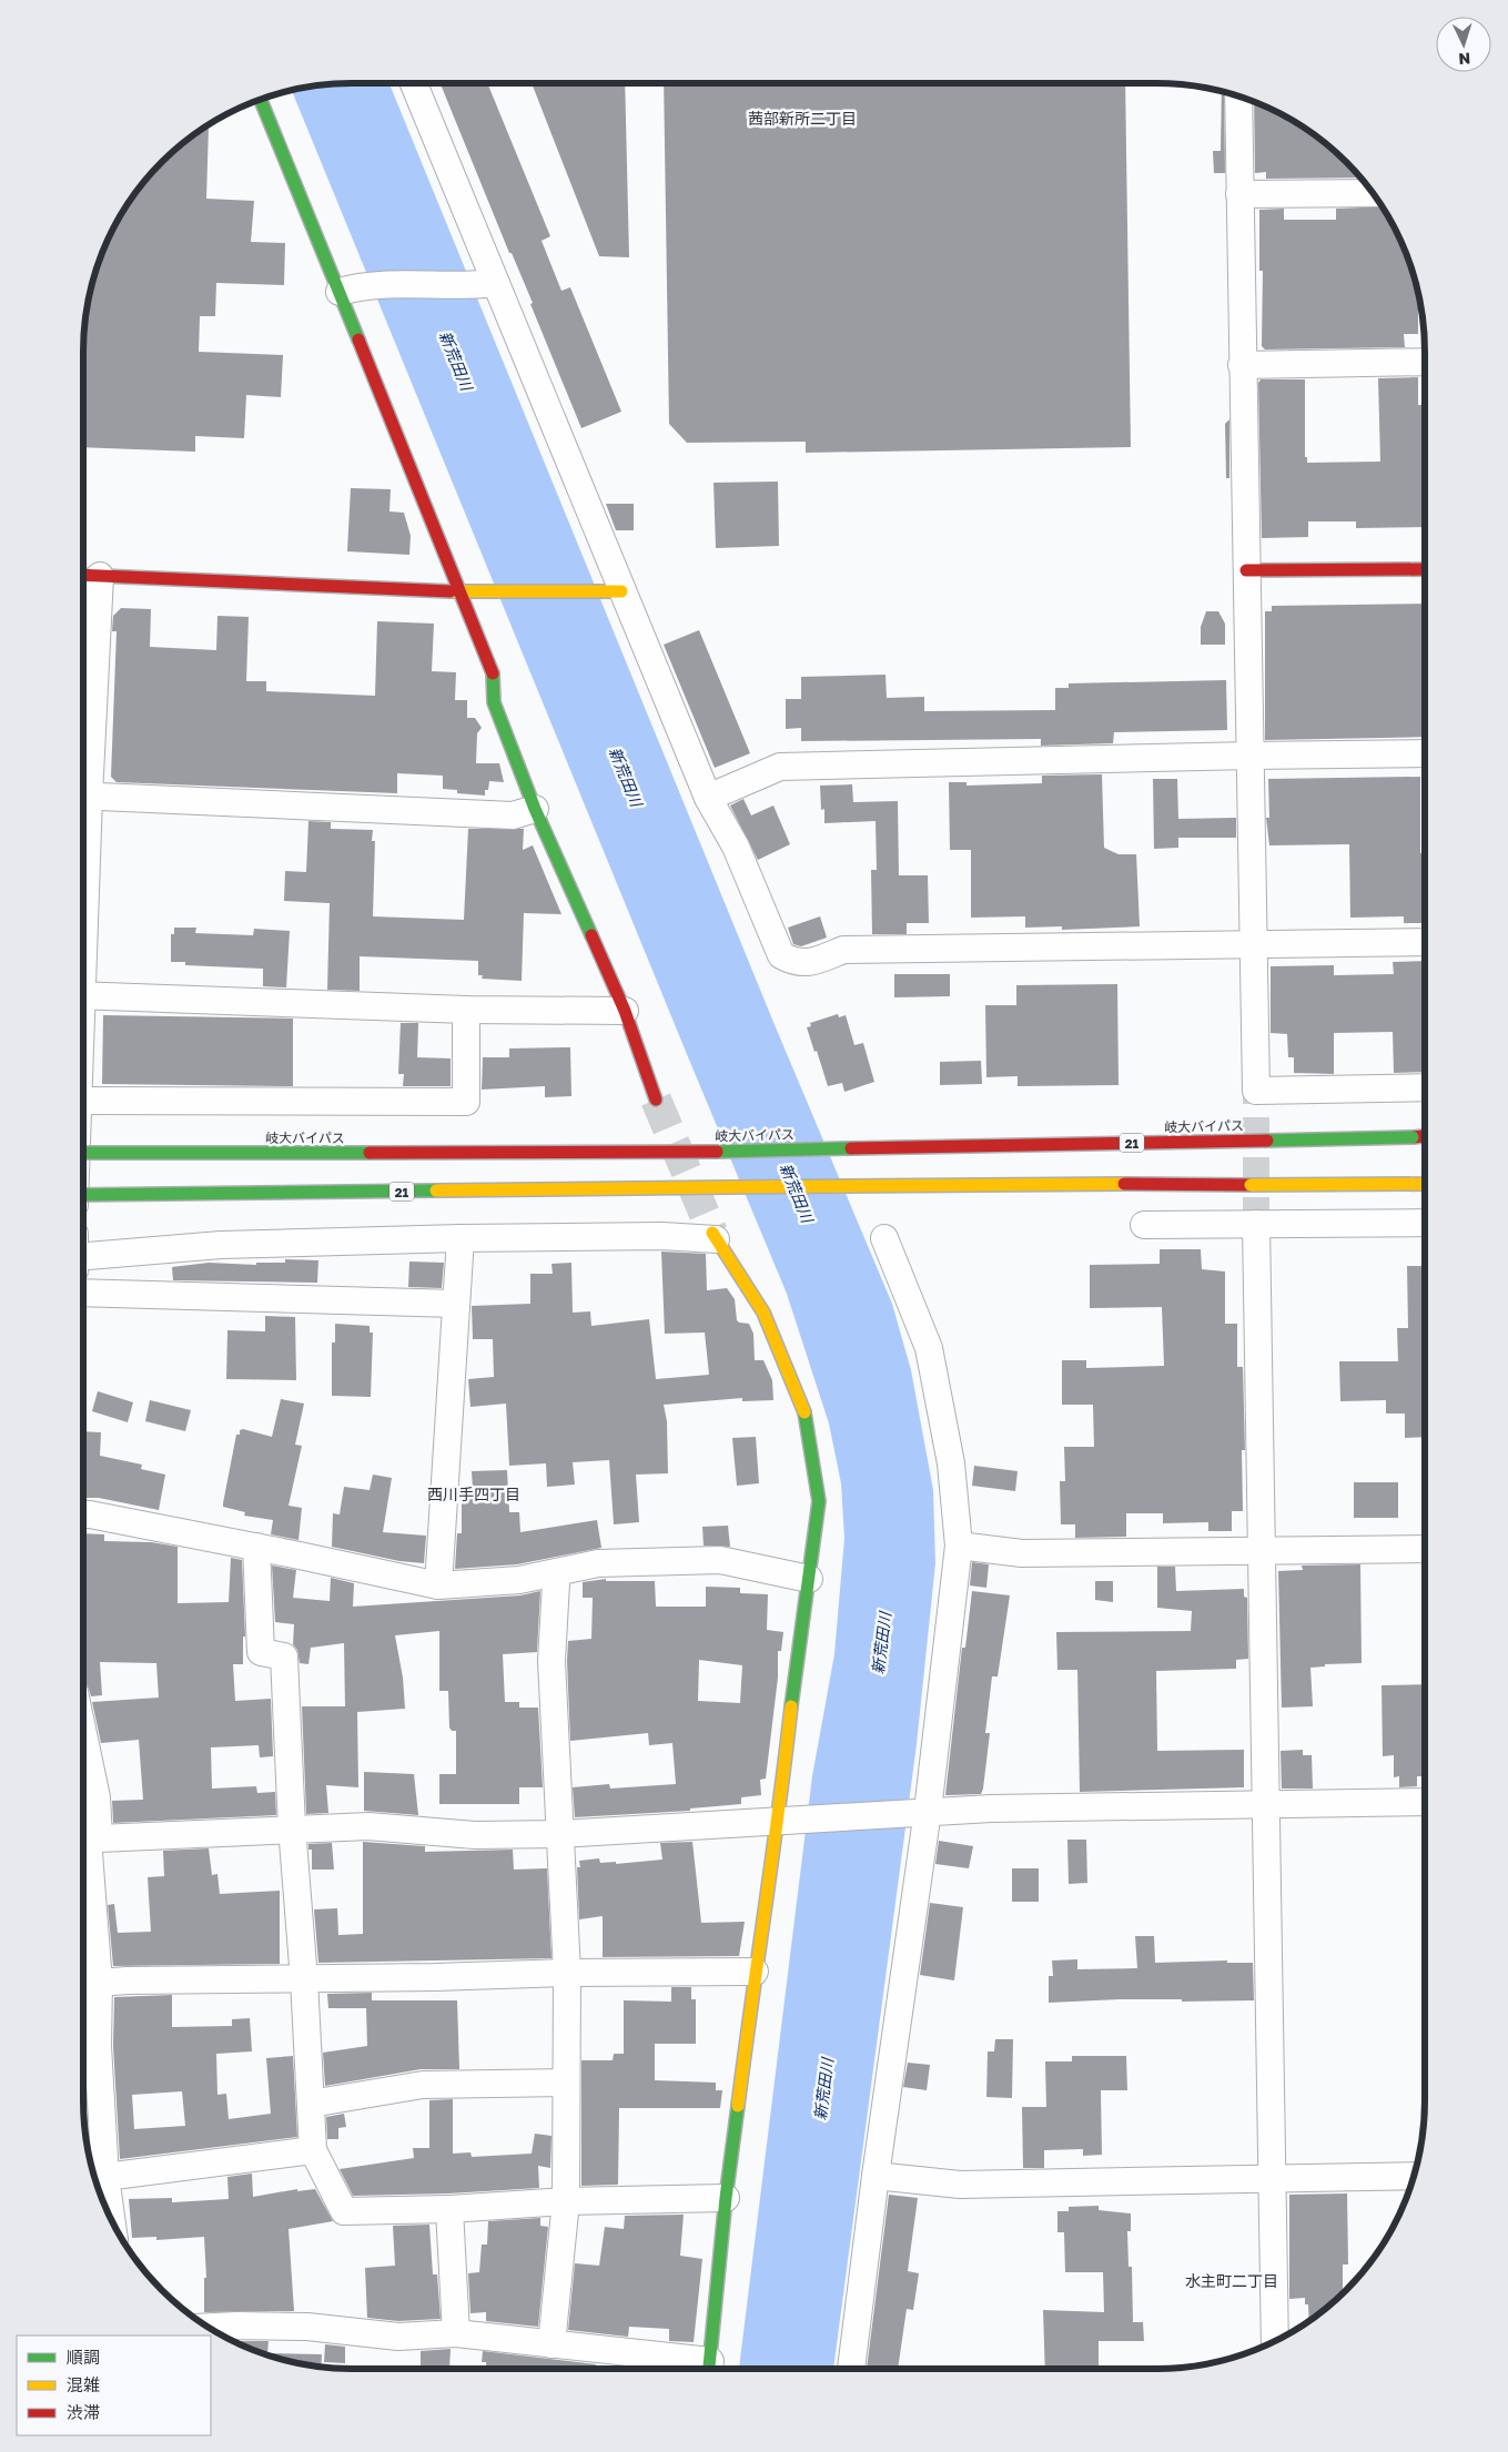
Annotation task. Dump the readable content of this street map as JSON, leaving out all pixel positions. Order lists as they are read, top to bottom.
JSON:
{
  "streets": {
    "main road": ["岐大バイパス", "21"]
  },
  "districts": ["茜部新所二丁目", "西川手四丁目", "水主町二丁目"],
  "water": ["新荒田川"],
  "legend": ["順調", "混雑", "渋滞"],
  "north": "bottom"
}
